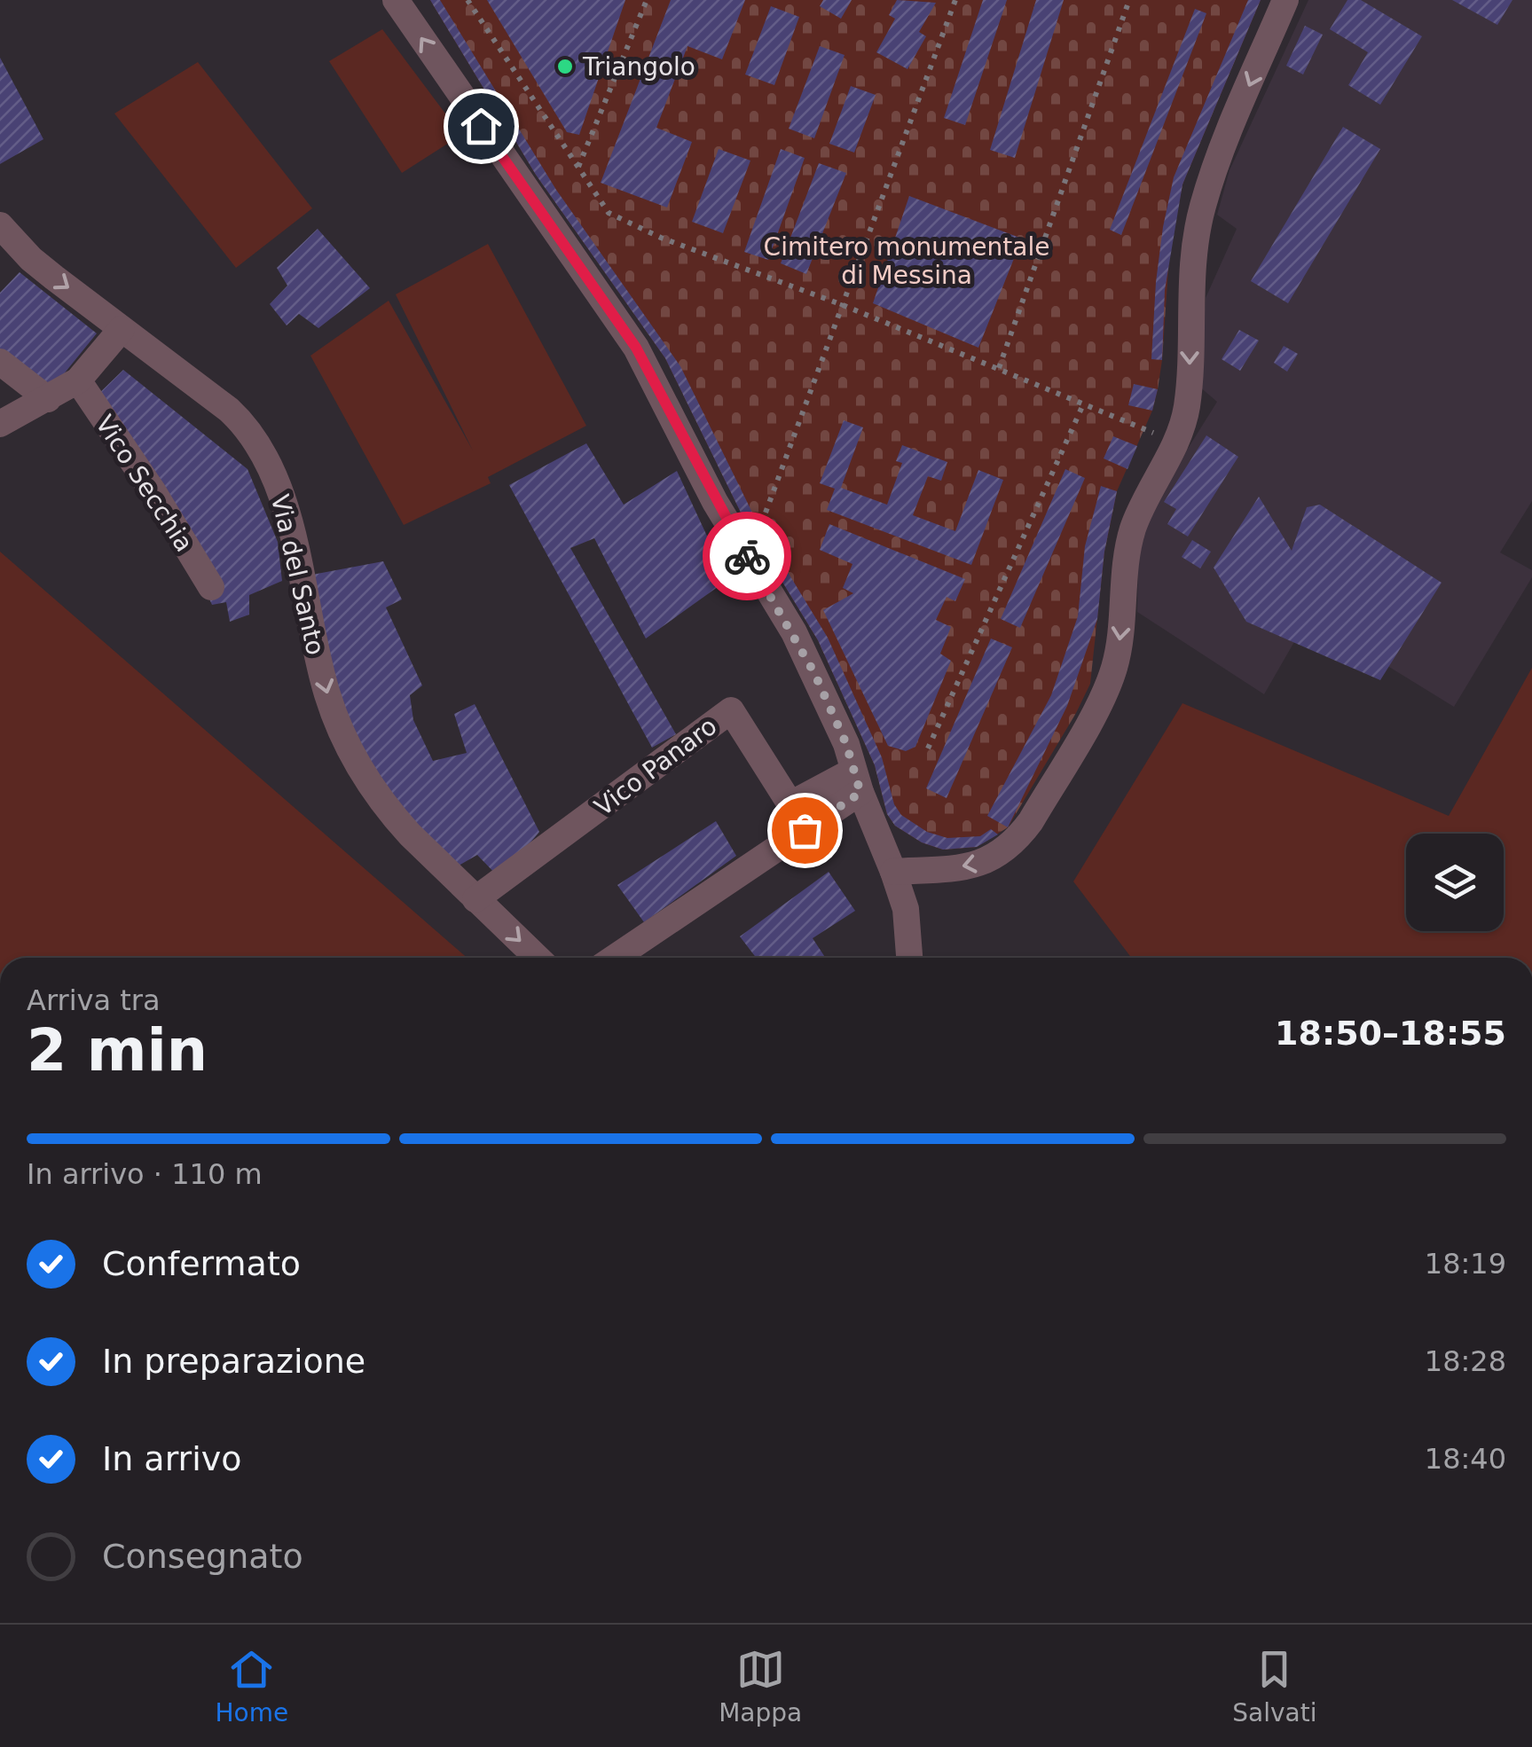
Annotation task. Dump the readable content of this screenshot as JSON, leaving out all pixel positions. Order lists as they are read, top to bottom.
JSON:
{
  "streets": {
    "street": ["Vico Secchia", "Via del Santo", "Vico Panaro"]
  },
  "crossings": [
    ["Via del Santo", "Vico Panaro"]
  ],
  "one_way": ["Via del Santo"],
  "parks": ["Cimitero monumentale di Messina"],
  "places": ["Triangolo"],
  "page": {
    "heading": ["2 min", "Arriva tra", "18:50–18:55"],
    "bar": "In arrivo · 110 m",
    "list": [
      ["Confermato", "18:19"],
      ["In preparazione", "18:28"],
      ["In arrivo", "18:40"],
      "Consegnato"
    ],
    "tabs": ["Home", "Mappa", "Salvati"]
  }
}
